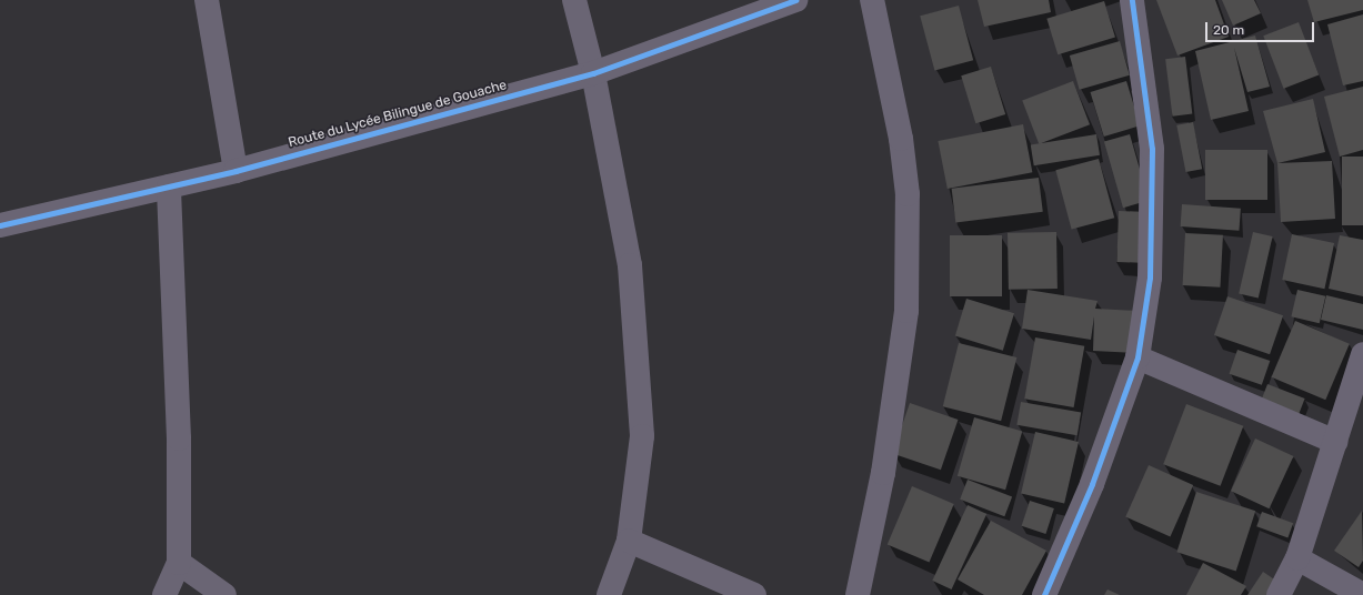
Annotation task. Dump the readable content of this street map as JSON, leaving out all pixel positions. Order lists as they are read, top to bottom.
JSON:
{
  "streets": {
    "street": ["Route du Lycée Bilingue de Gouache"]
  },
  "scale_bar": "20 m"
}
